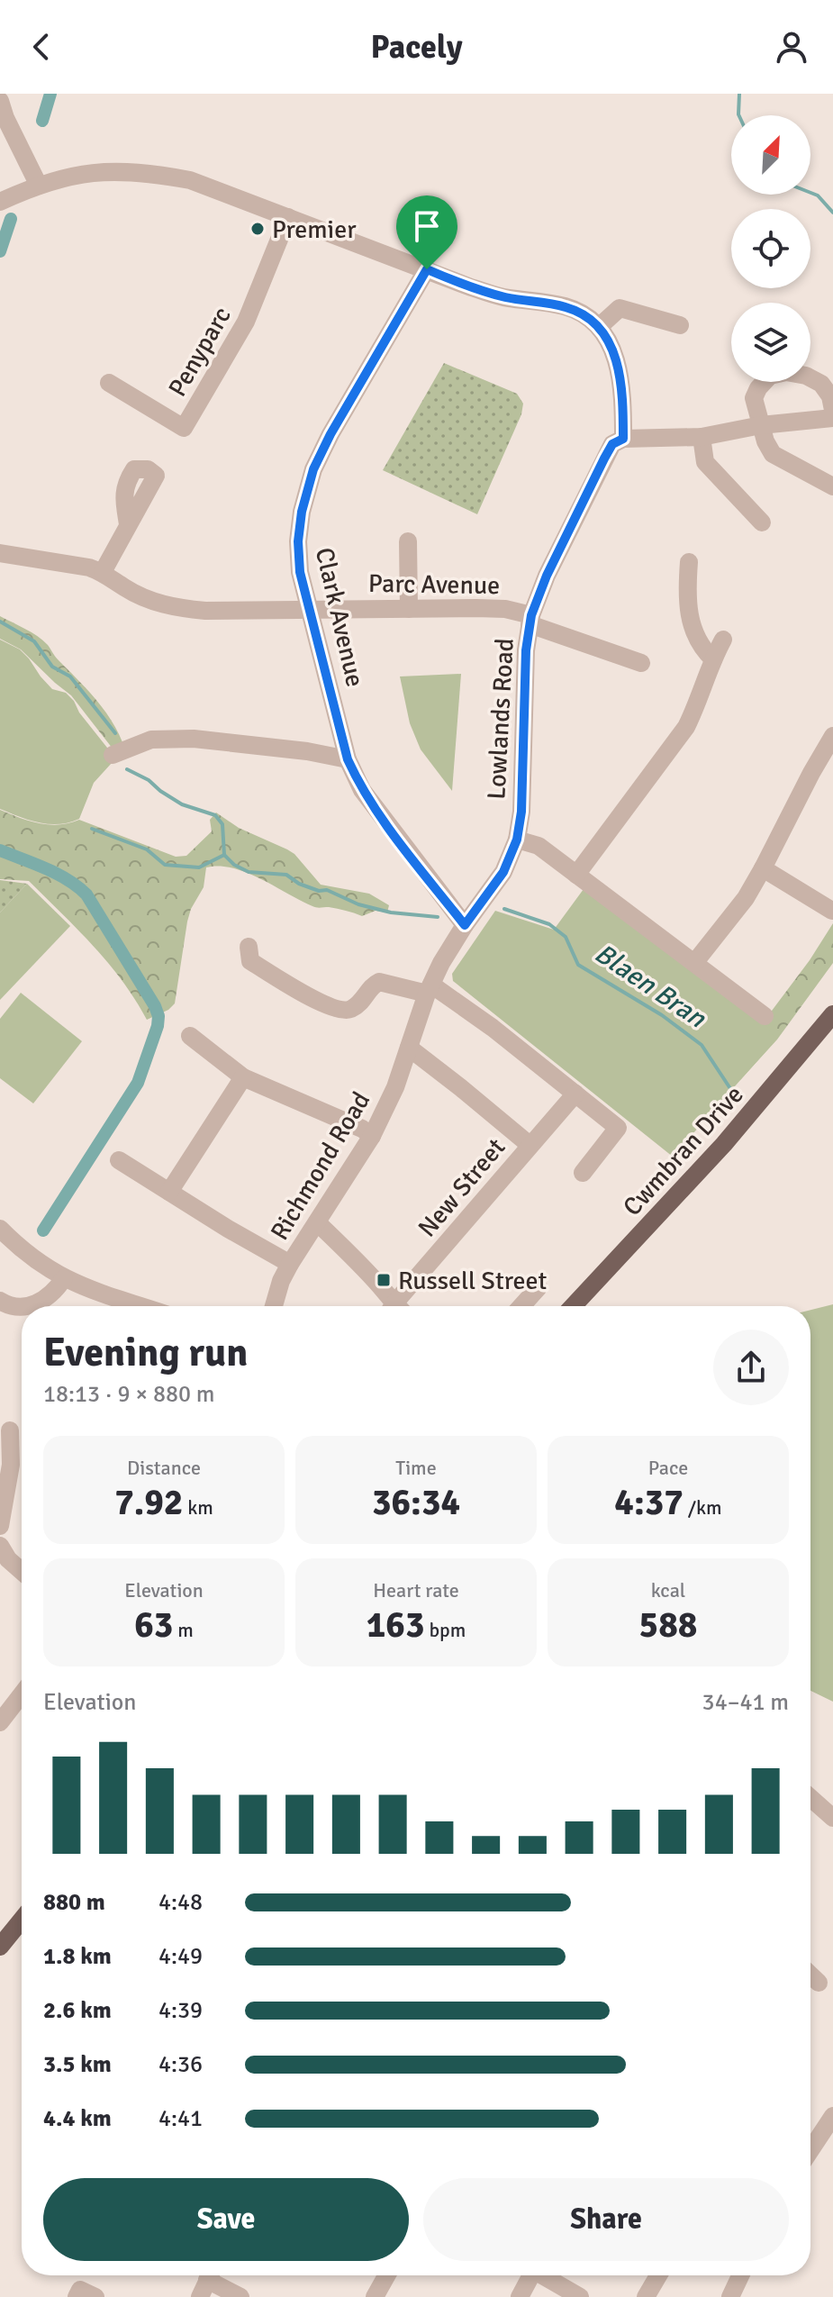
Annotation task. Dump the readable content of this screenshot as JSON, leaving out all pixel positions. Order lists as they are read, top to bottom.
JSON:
{
  "streets": {
    "main road": ["Cwmbran Drive"],
    "street": [
      "Penyparc",
      "Parc Avenue",
      "Clark Avenue",
      "Lowlands Road",
      "Richmond Road",
      "New Street"
    ]
  },
  "crossings": [
    ["Parc Avenue", "Clark Avenue"],
    ["Parc Avenue", "Lowlands Road"],
    ["Clark Avenue", "Lowlands Road"],
    ["Clark Avenue", "Richmond Road"],
    ["Lowlands Road", "Richmond Road"]
  ],
  "water": ["Blaen Bran"],
  "places": {
    "other": ["Premier"],
    "transit": ["Russell Street"]
  },
  "north": "top right",
  "page": {
    "header": "Pacely",
    "heading": ["Evening run", "18:13 · 9 × 880 m"],
    "stats": [
      ["Distance", "7.92 km"],
      ["Time", "36:34"],
      ["Pace", "4:37 /km"],
      ["Elevation", "63 m"],
      ["Heart rate", "163 bpm"],
      ["kcal", "588"]
    ],
    "chart": ["Elevation", "34–41 m"],
    "list": [
      {
        "name": "880 m",
        "note": "4:48"
      },
      {
        "name": "1.8 km",
        "note": "4:49"
      },
      {
        "name": "2.6 km",
        "note": "4:39"
      },
      {
        "name": "3.5 km",
        "note": "4:36"
      },
      {
        "name": "4.4 km",
        "note": "4:41"
      }
    ],
    "buttons": ["Save", "Share"]
  }
}
